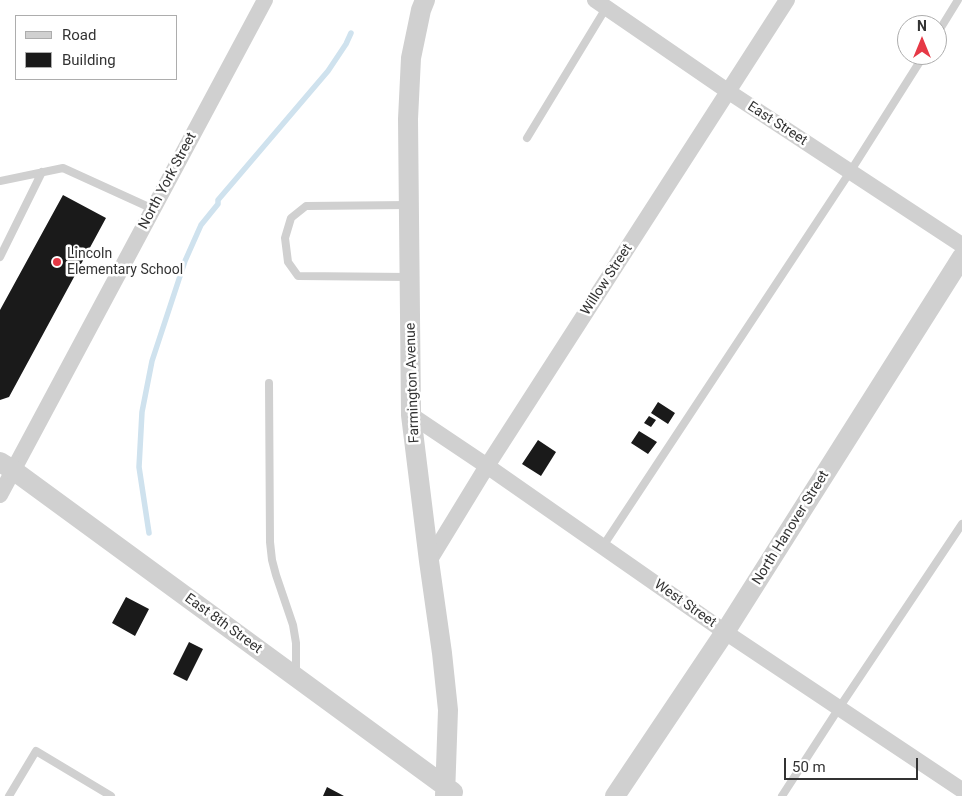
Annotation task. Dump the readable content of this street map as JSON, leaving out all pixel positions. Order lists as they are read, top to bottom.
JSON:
{
  "streets": {
    "street": [
      "East Street",
      "North York Street",
      "Willow Street",
      "Farmington Avenue",
      "North Hanover Street",
      "West Street",
      "East 8th Street"
    ]
  },
  "crossings": [
    ["East Street", "Willow Street"],
    ["North York Street", "East 8th Street"],
    ["Willow Street", "Farmington Avenue"],
    ["Willow Street", "West Street"],
    ["Farmington Avenue", "West Street"],
    ["Farmington Avenue", "East 8th Street"],
    ["North Hanover Street", "West Street"]
  ],
  "places": ["Lincoln Elementary School"],
  "legend": ["Road", "Building"],
  "scale_bar": "50 m",
  "north": "top"
}
